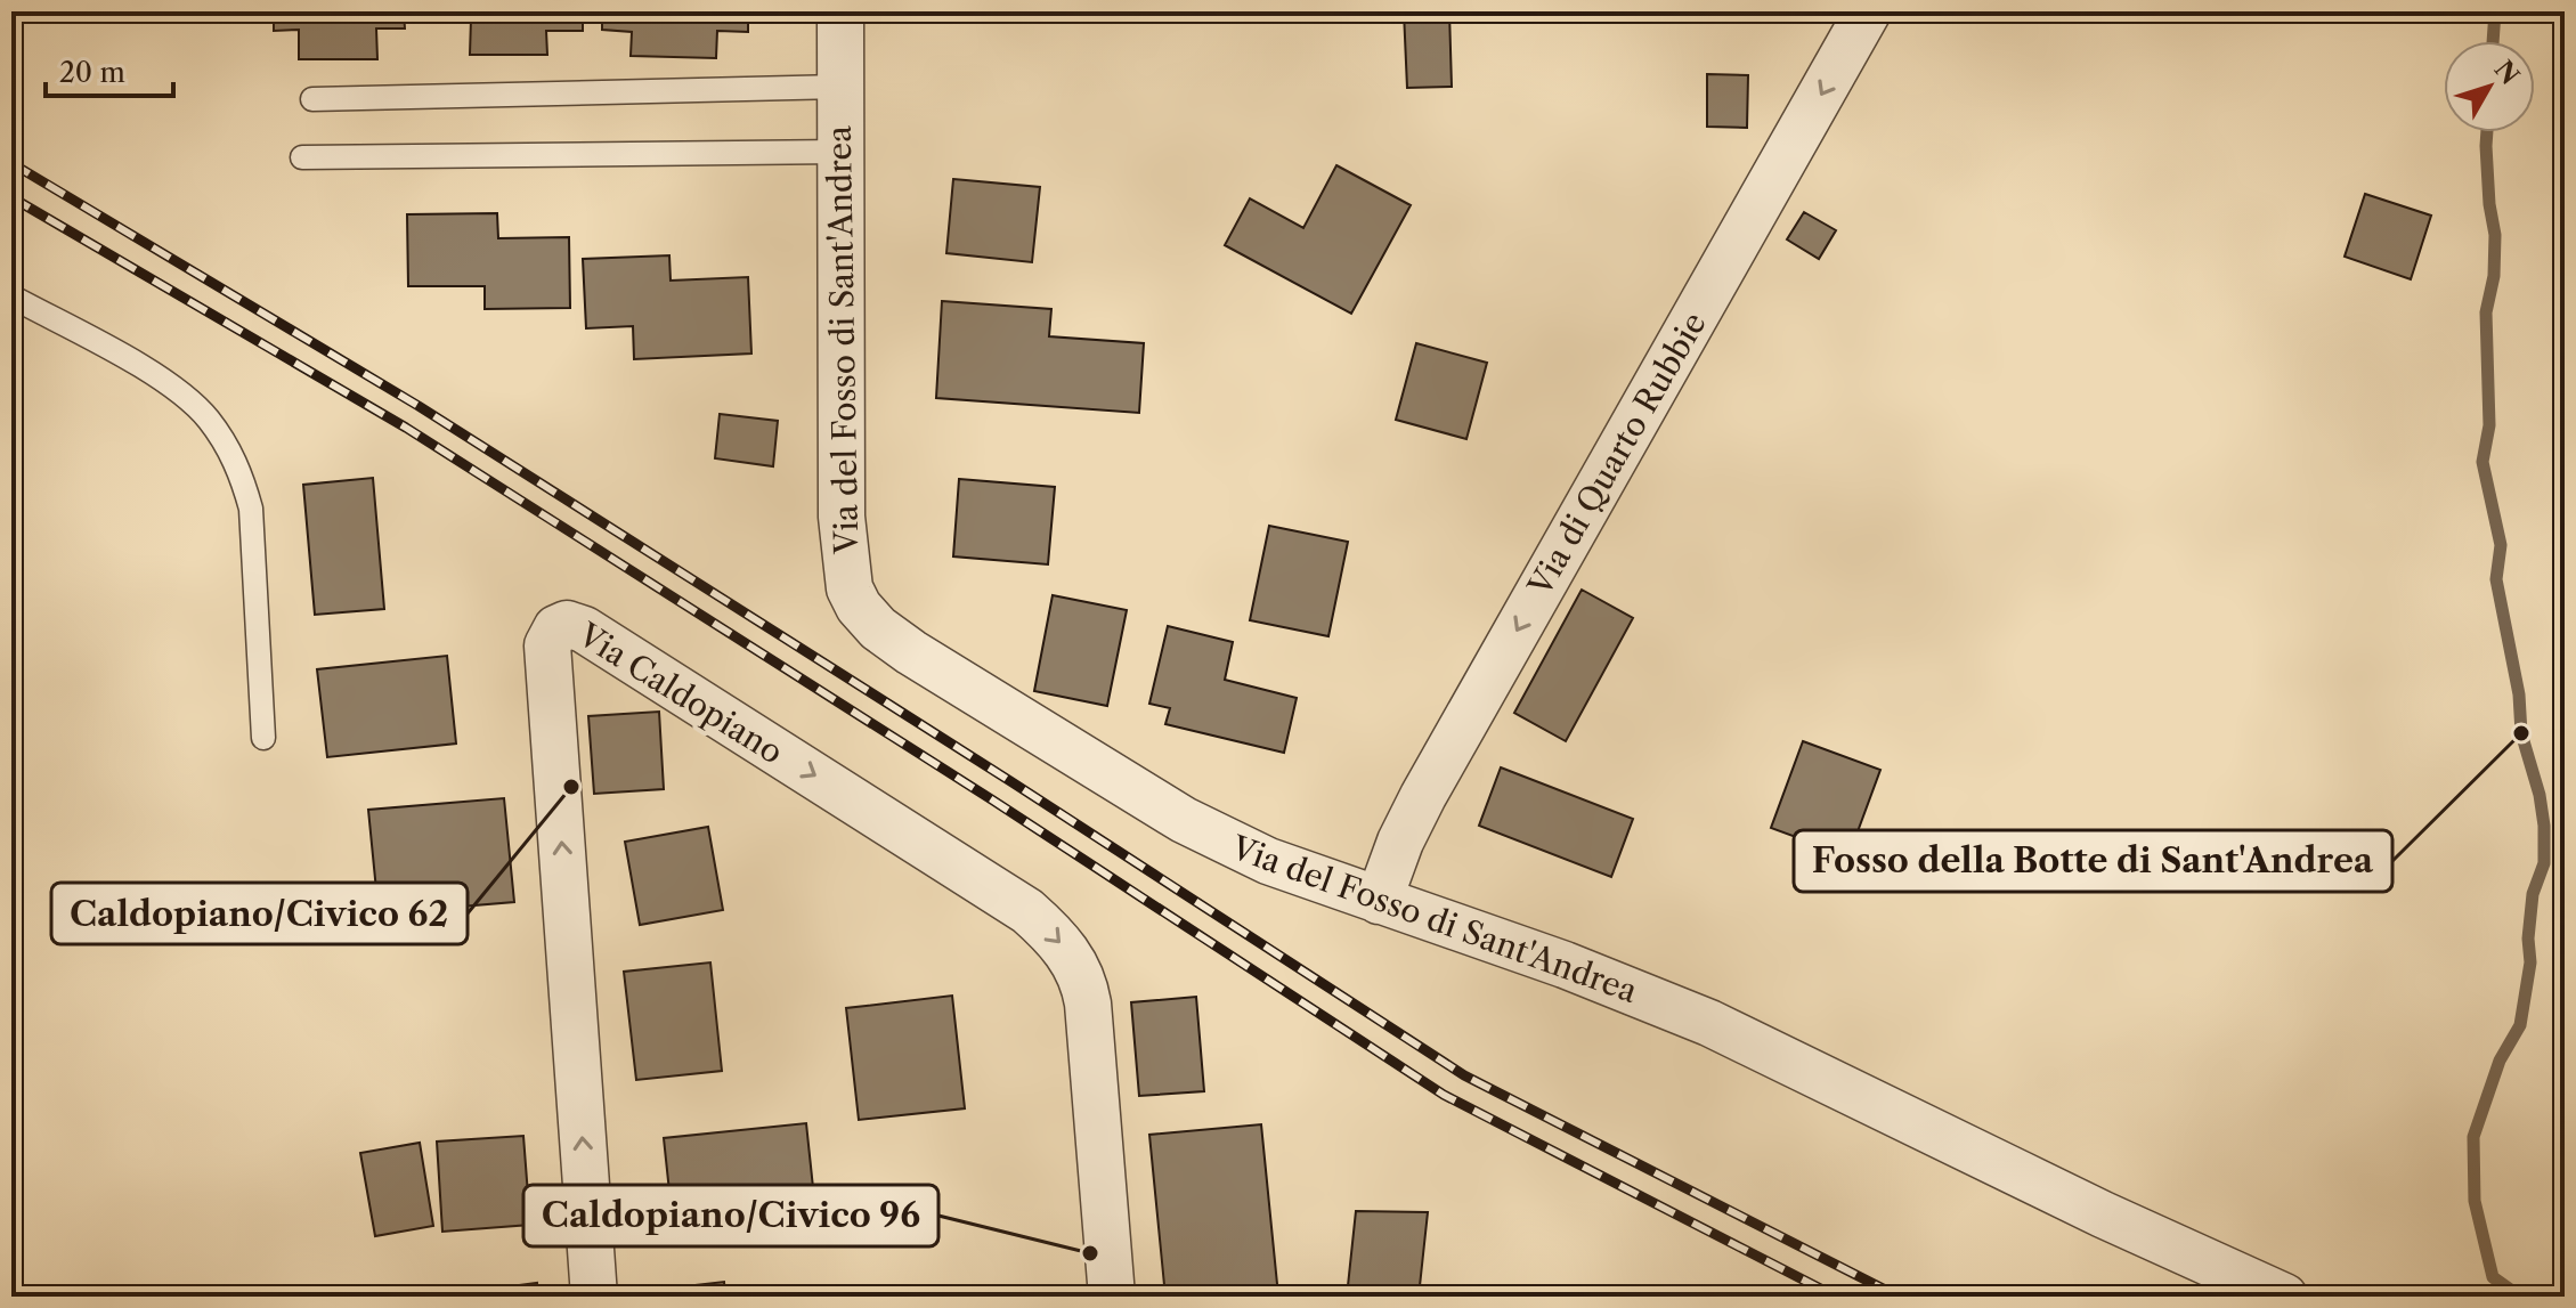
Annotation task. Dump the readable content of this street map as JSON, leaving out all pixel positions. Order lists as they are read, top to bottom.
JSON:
{
  "streets": {
    "street": ["Via del Fosso di Sant'Andrea", "Via di Quarto Rubbie", "Via Caldopiano"]
  },
  "crossings": [
    ["Via del Fosso di Sant'Andrea", "Via di Quarto Rubbie"]
  ],
  "one_way": ["Via di Quarto Rubbie"],
  "places": ["Fosso della Botte di Sant'Andrea", "Caldopiano/Civico 62", "Caldopiano/Civico 96"],
  "scale_bar": "20 m",
  "north": "top right"
}
